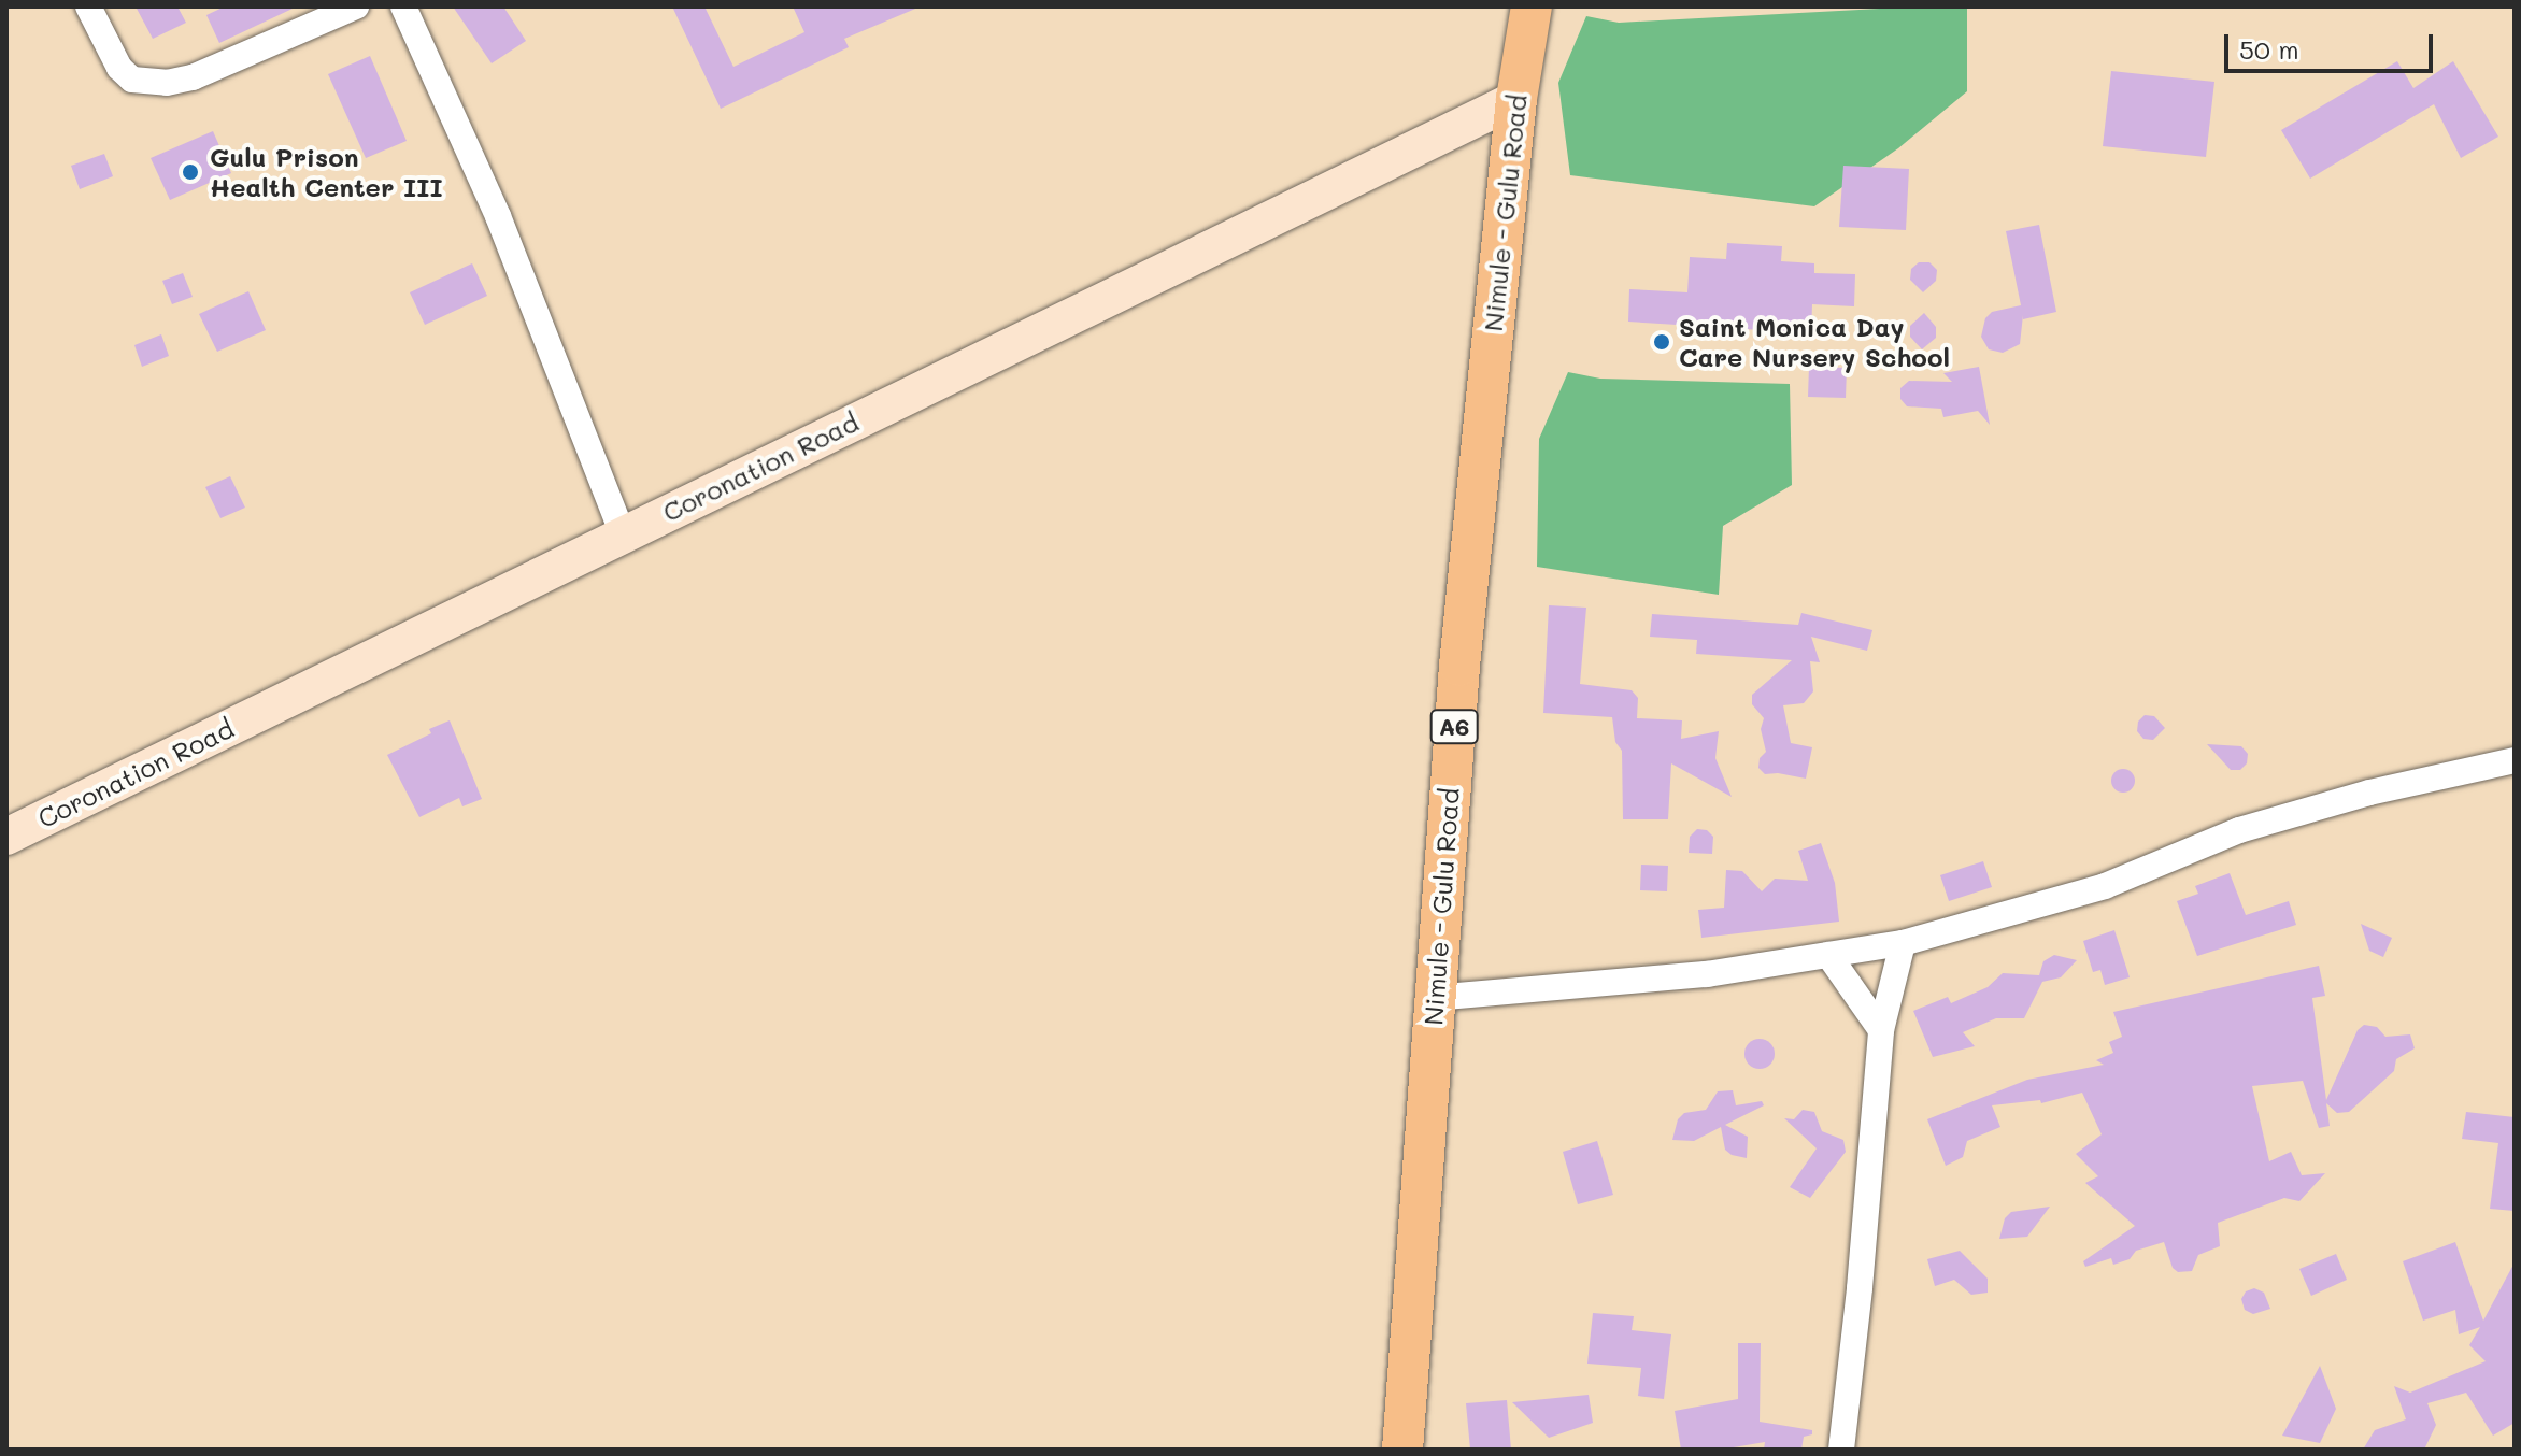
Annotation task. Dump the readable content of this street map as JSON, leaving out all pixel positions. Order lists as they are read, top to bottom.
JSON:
{
  "streets": {
    "main road": ["Nimule - Gulu Road", "Coronation Road", "A6"]
  },
  "crossings": [
    ["Nimule - Gulu Road", "Coronation Road"]
  ],
  "places": ["Gulu Prison Health Center III", "Saint Monica Day Care Nursery School"],
  "scale_bar": "50 m"
}
